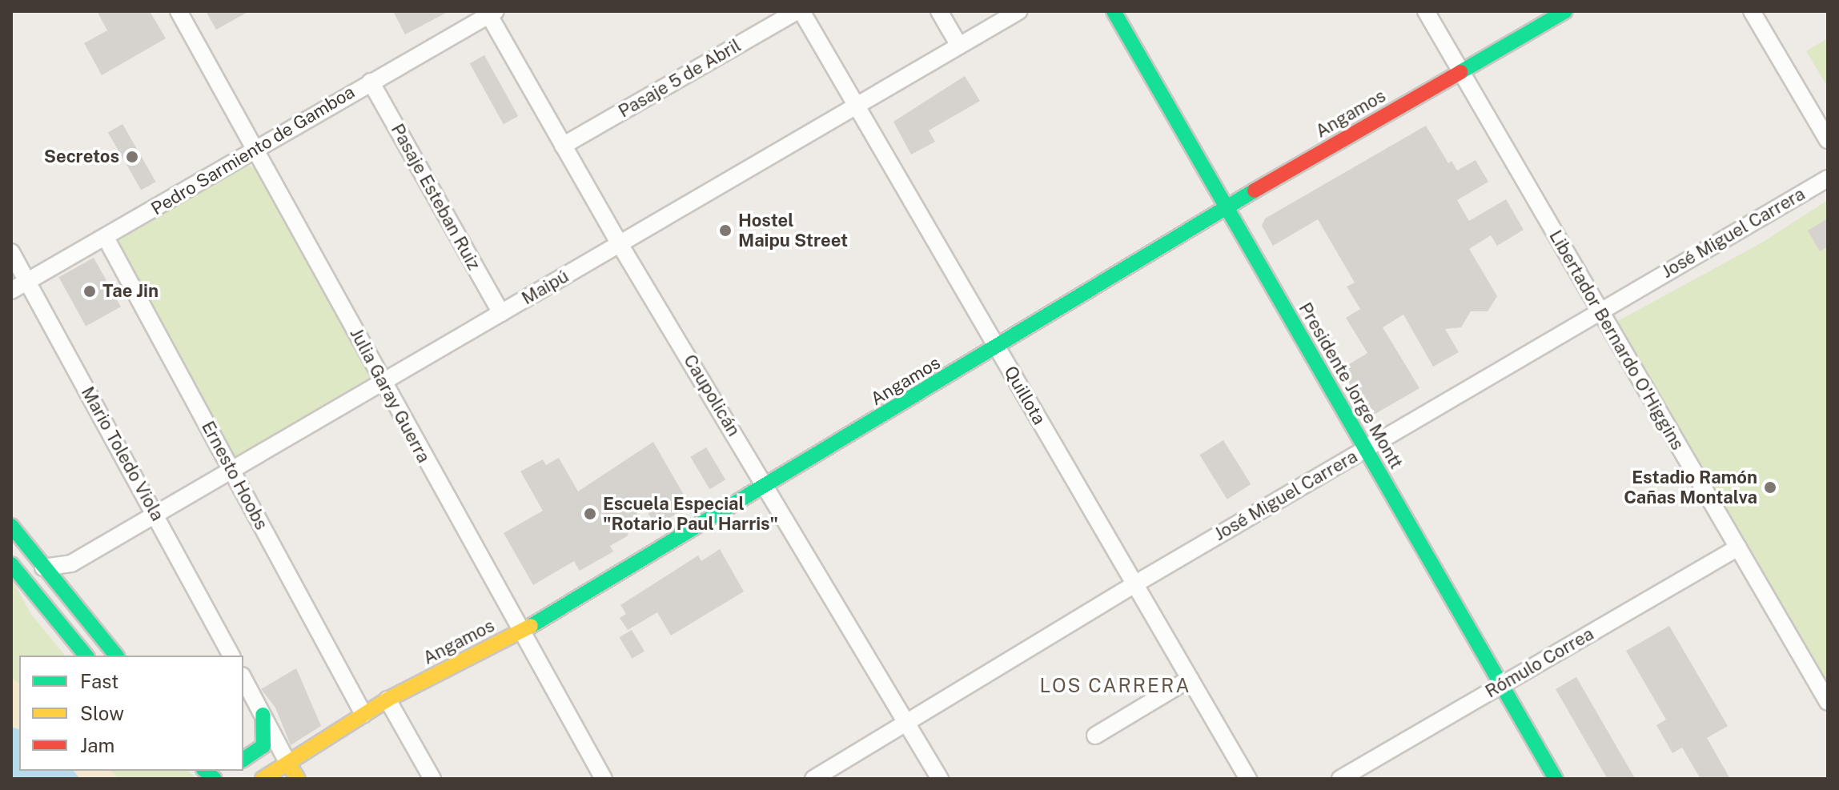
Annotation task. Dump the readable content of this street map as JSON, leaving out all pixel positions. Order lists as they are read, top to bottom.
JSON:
{
  "streets": {
    "street": [
      "Pasaje 5 de Abril",
      "Angamos",
      "Pedro Sarmiento de Gamboa",
      "Pasaje Esteban Ruiz",
      "José Miguel Carrera",
      "Maipú",
      "Libertador Bernardo O'Higgins",
      "Presidente Jorge Montt",
      "Julia Garay Guerra",
      "Caupolicán",
      "Quillota",
      "Mario Toledo Viola",
      "Ernesto Hoobs",
      "Rómulo Correa"
    ]
  },
  "crossings": [
    ["Pasaje 5 de Abril", "Caupolicán"],
    ["Angamos", "Libertador Bernardo O'Higgins"],
    ["Angamos", "Presidente Jorge Montt"],
    ["Angamos", "Julia Garay Guerra"],
    ["Angamos", "Caupolicán"],
    ["Angamos", "Quillota"],
    ["Angamos", "Ernesto Hoobs"],
    ["Pedro Sarmiento de Gamboa", "Pasaje Esteban Ruiz"],
    ["Pedro Sarmiento de Gamboa", "Julia Garay Guerra"],
    ["Pedro Sarmiento de Gamboa", "Caupolicán"],
    ["Pedro Sarmiento de Gamboa", "Mario Toledo Viola"],
    ["Pedro Sarmiento de Gamboa", "Ernesto Hoobs"],
    ["Pasaje Esteban Ruiz", "Maipú"],
    ["José Miguel Carrera", "Libertador Bernardo O'Higgins"],
    ["José Miguel Carrera", "Presidente Jorge Montt"],
    ["José Miguel Carrera", "Caupolicán"],
    ["José Miguel Carrera", "Quillota"],
    ["Maipú", "Julia Garay Guerra"],
    ["Maipú", "Caupolicán"],
    ["Maipú", "Quillota"],
    ["Maipú", "Mario Toledo Viola"],
    ["Maipú", "Ernesto Hoobs"],
    ["Libertador Bernardo O'Higgins", "Rómulo Correa"],
    ["Presidente Jorge Montt", "Rómulo Correa"]
  ],
  "districts": ["LOS CARRERA"],
  "places": [
    "Secretos",
    "Hostel Maipu Street",
    "Tae Jin",
    "Estadio Ramón Cañas Montalva",
    "Escuela Especial \"Rotario Paul Harris\""
  ],
  "legend": ["Fast", "Slow", "Jam"]
}
